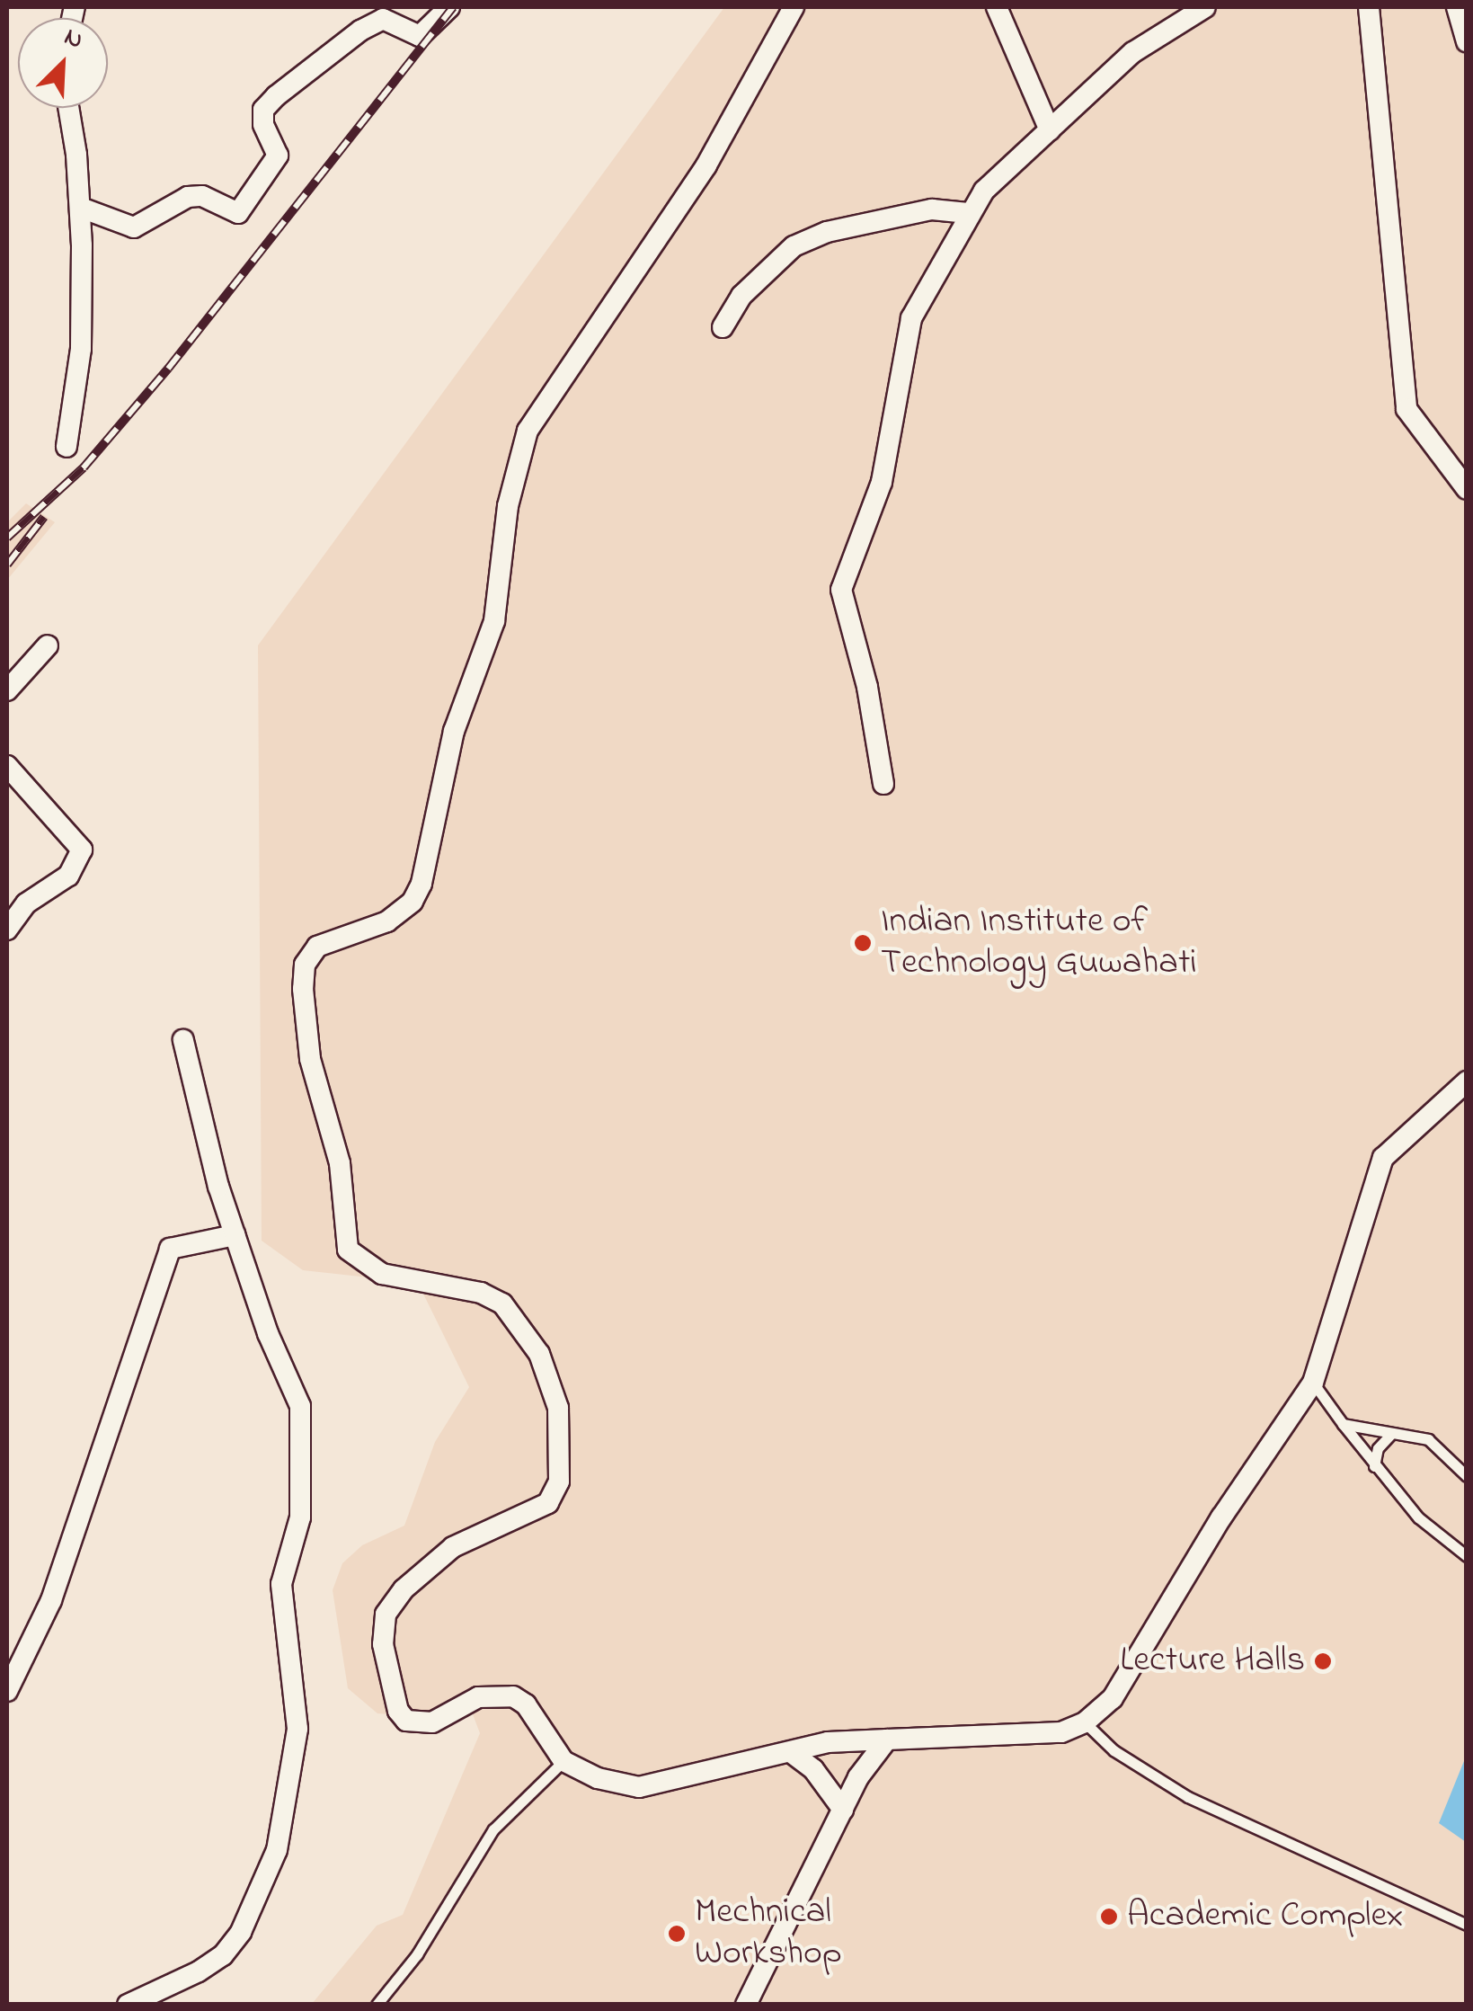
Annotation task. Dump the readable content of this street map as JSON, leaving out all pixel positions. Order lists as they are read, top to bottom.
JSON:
{
  "places": [
    "Indian Institute of Technology Guwahati",
    "Lecture Halls",
    "Academic Complex",
    "Mechnical Workshop"
  ],
  "north": "top right"
}
